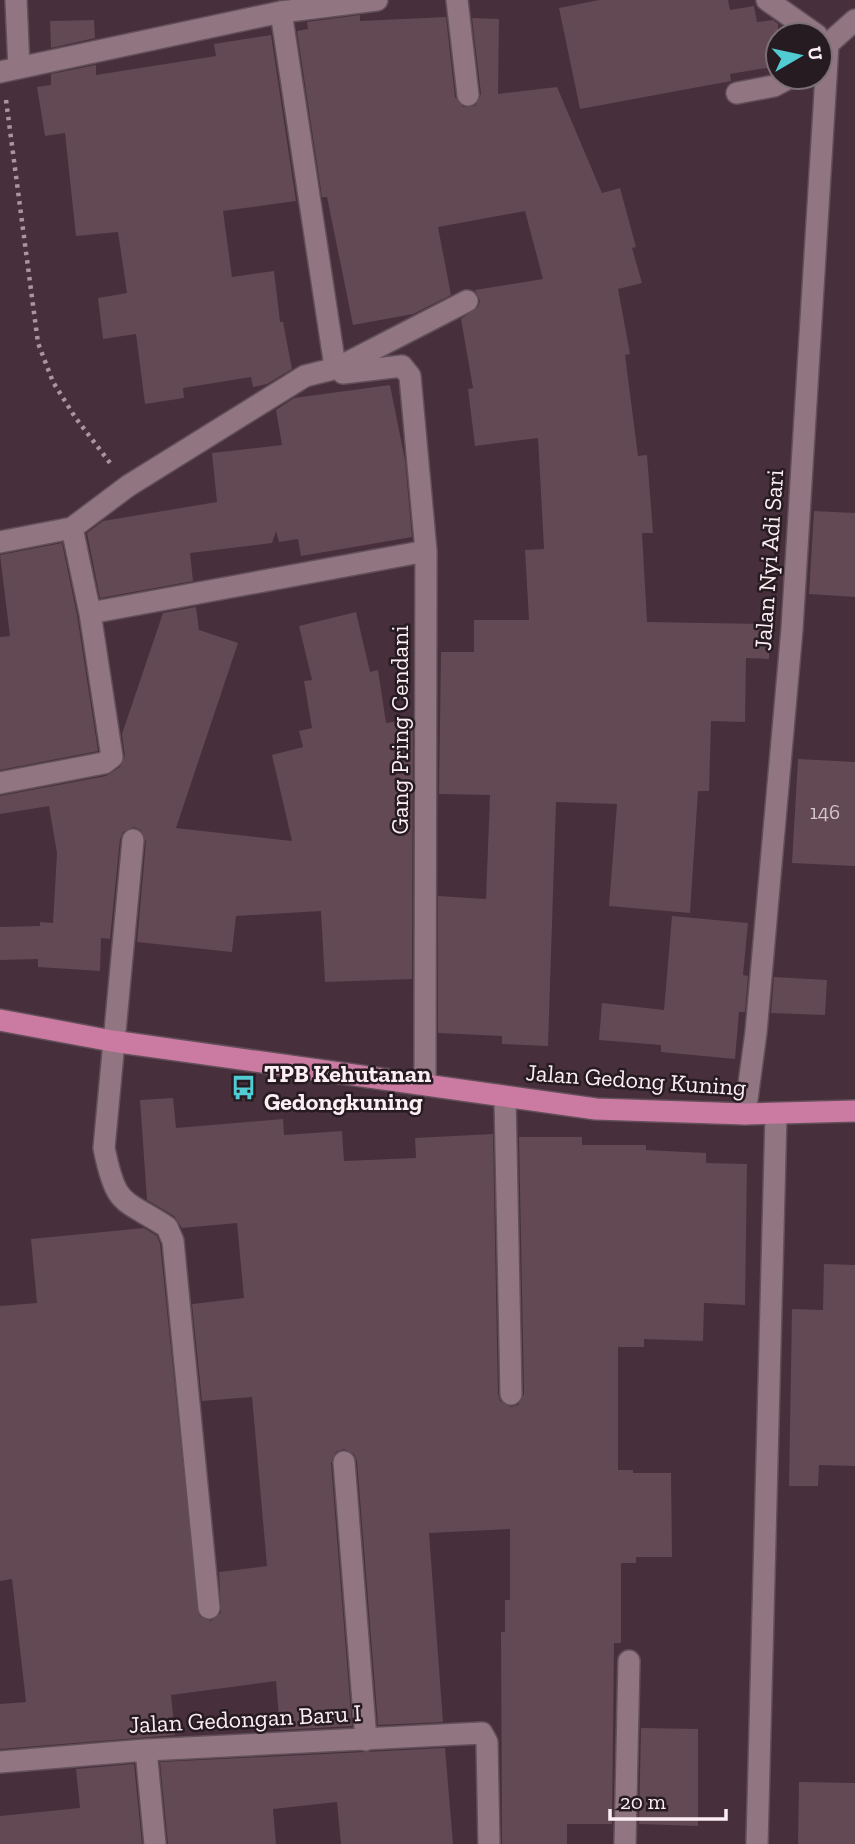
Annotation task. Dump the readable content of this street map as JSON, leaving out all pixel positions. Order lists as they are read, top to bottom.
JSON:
{
  "streets": {
    "main road": ["Jalan Gedong Kuning"],
    "street": ["Jalan Nyi Adi Sari", "Gang Pring Cendani", "Jalan Gedongan Baru I"]
  },
  "crossings": [
    ["Jalan Nyi Adi Sari", "Jalan Gedong Kuning"],
    ["Gang Pring Cendani", "Jalan Gedong Kuning"]
  ],
  "places": {
    "bus stop": ["TPB Kehutanan Gedongkuning"]
  },
  "house_numbers": ["146"],
  "scale_bar": "20 m",
  "north": "right"
}
